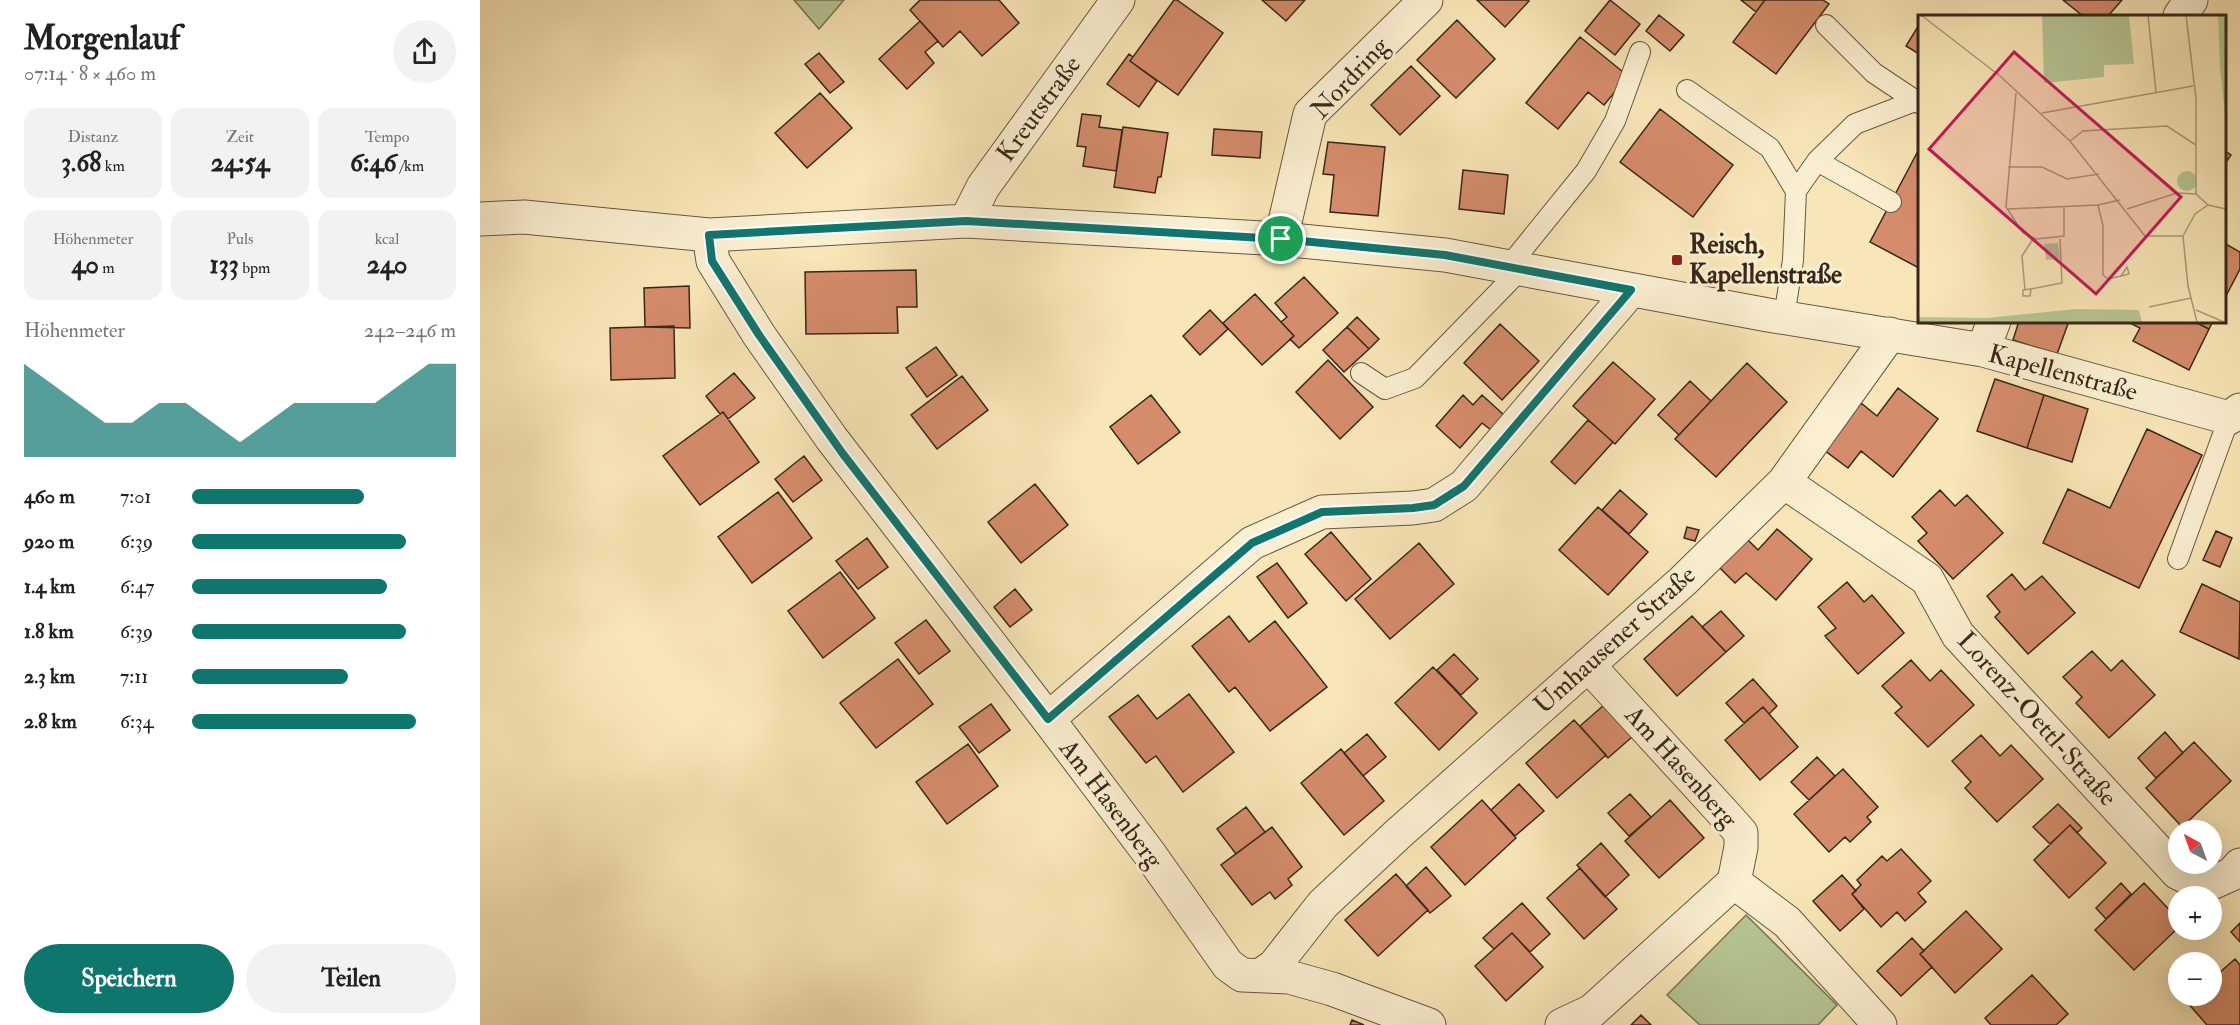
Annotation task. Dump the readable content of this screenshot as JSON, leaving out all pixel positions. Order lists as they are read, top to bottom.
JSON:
{
  "streets": {
    "street": [
      "Nordring",
      "Kreutstraße",
      "Kapellenstraße",
      "Umhausener Straße",
      "Lorenz-Oettl-Straße",
      "Am Hasenberg"
    ]
  },
  "crossings": [
    ["Nordring", "Kapellenstraße"],
    ["Kreutstraße", "Kapellenstraße"],
    ["Kapellenstraße", "Umhausener Straße"],
    ["Kapellenstraße", "Am Hasenberg"],
    ["Umhausener Straße", "Lorenz-Oettl-Straße"],
    ["Umhausener Straße", "Am Hasenberg"]
  ],
  "places": {
    "transit": ["Reisch, Kapellenstraße"]
  },
  "north": "top left",
  "page": {
    "heading": ["Morgenlauf", "07:14 · 8 × 460 m"],
    "stats": [
      ["Distanz", "3.68 km"],
      ["Zeit", "24:54"],
      ["Tempo", "6:46 /km"],
      ["Höhenmeter", "40 m"],
      ["Puls", "133 bpm"],
      ["kcal", "240"]
    ],
    "chart": ["Höhenmeter", "242–246 m"],
    "list": [
      {
        "name": "460 m",
        "note": "7:01"
      },
      {
        "name": "920 m",
        "note": "6:39"
      },
      {
        "name": "1.4 km",
        "note": "6:47"
      },
      {
        "name": "1.8 km",
        "note": "6:39"
      },
      {
        "name": "2.3 km",
        "note": "7:11"
      },
      {
        "name": "2.8 km",
        "note": "6:34"
      }
    ],
    "map_buttons": ["+", "−"],
    "buttons": ["Speichern", "Teilen"]
  }
}
